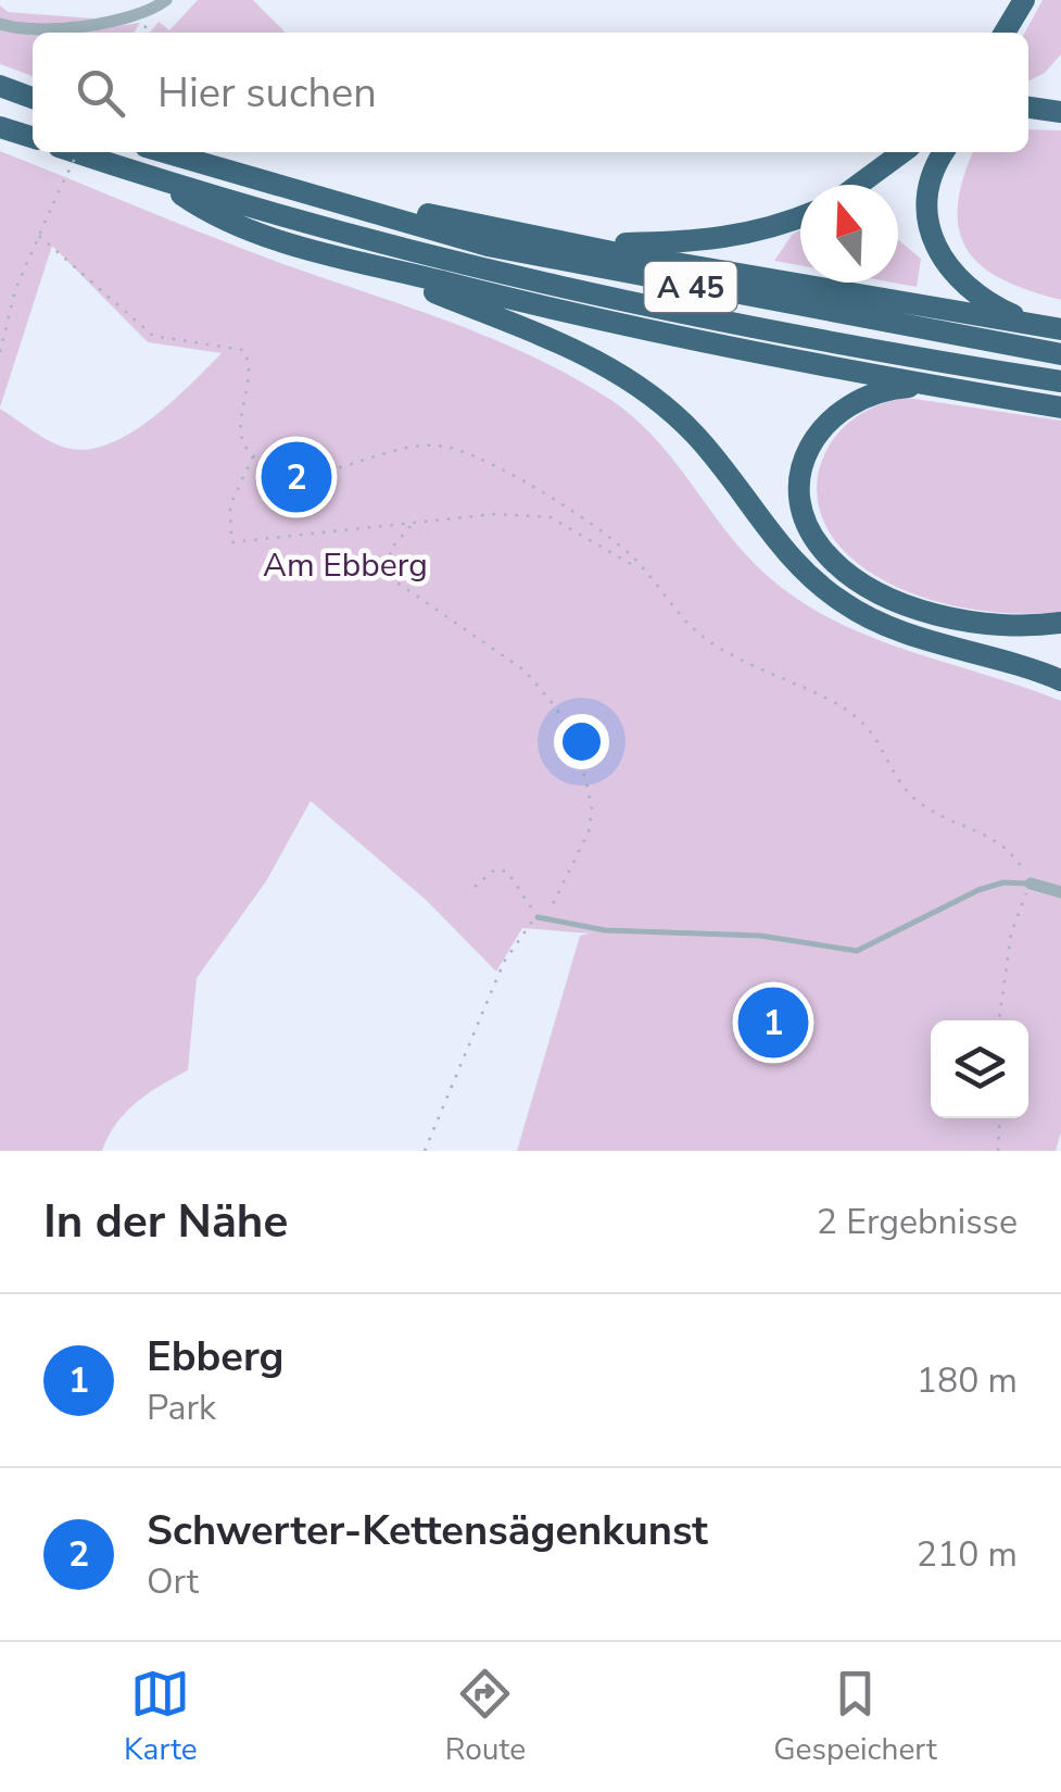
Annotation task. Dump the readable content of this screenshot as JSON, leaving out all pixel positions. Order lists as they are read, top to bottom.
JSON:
{
  "streets": {
    "highway": ["A 45"]
  },
  "parks": ["Am Ebberg"],
  "north": "top",
  "page": {
    "search": "Hier suchen",
    "pins": ["2", "1"],
    "heading": ["In der Nähe", "2 Ergebnisse"],
    "list": [
      {
        "mark": "1",
        "name": "Ebberg",
        "note": "Park",
        "value": "180 m"
      },
      {
        "mark": "2",
        "name": "Schwerter-Kettensägenkunst",
        "note": "Ort",
        "value": "210 m"
      }
    ],
    "nav": ["Karte", "Route", "Gespeichert"]
  }
}
